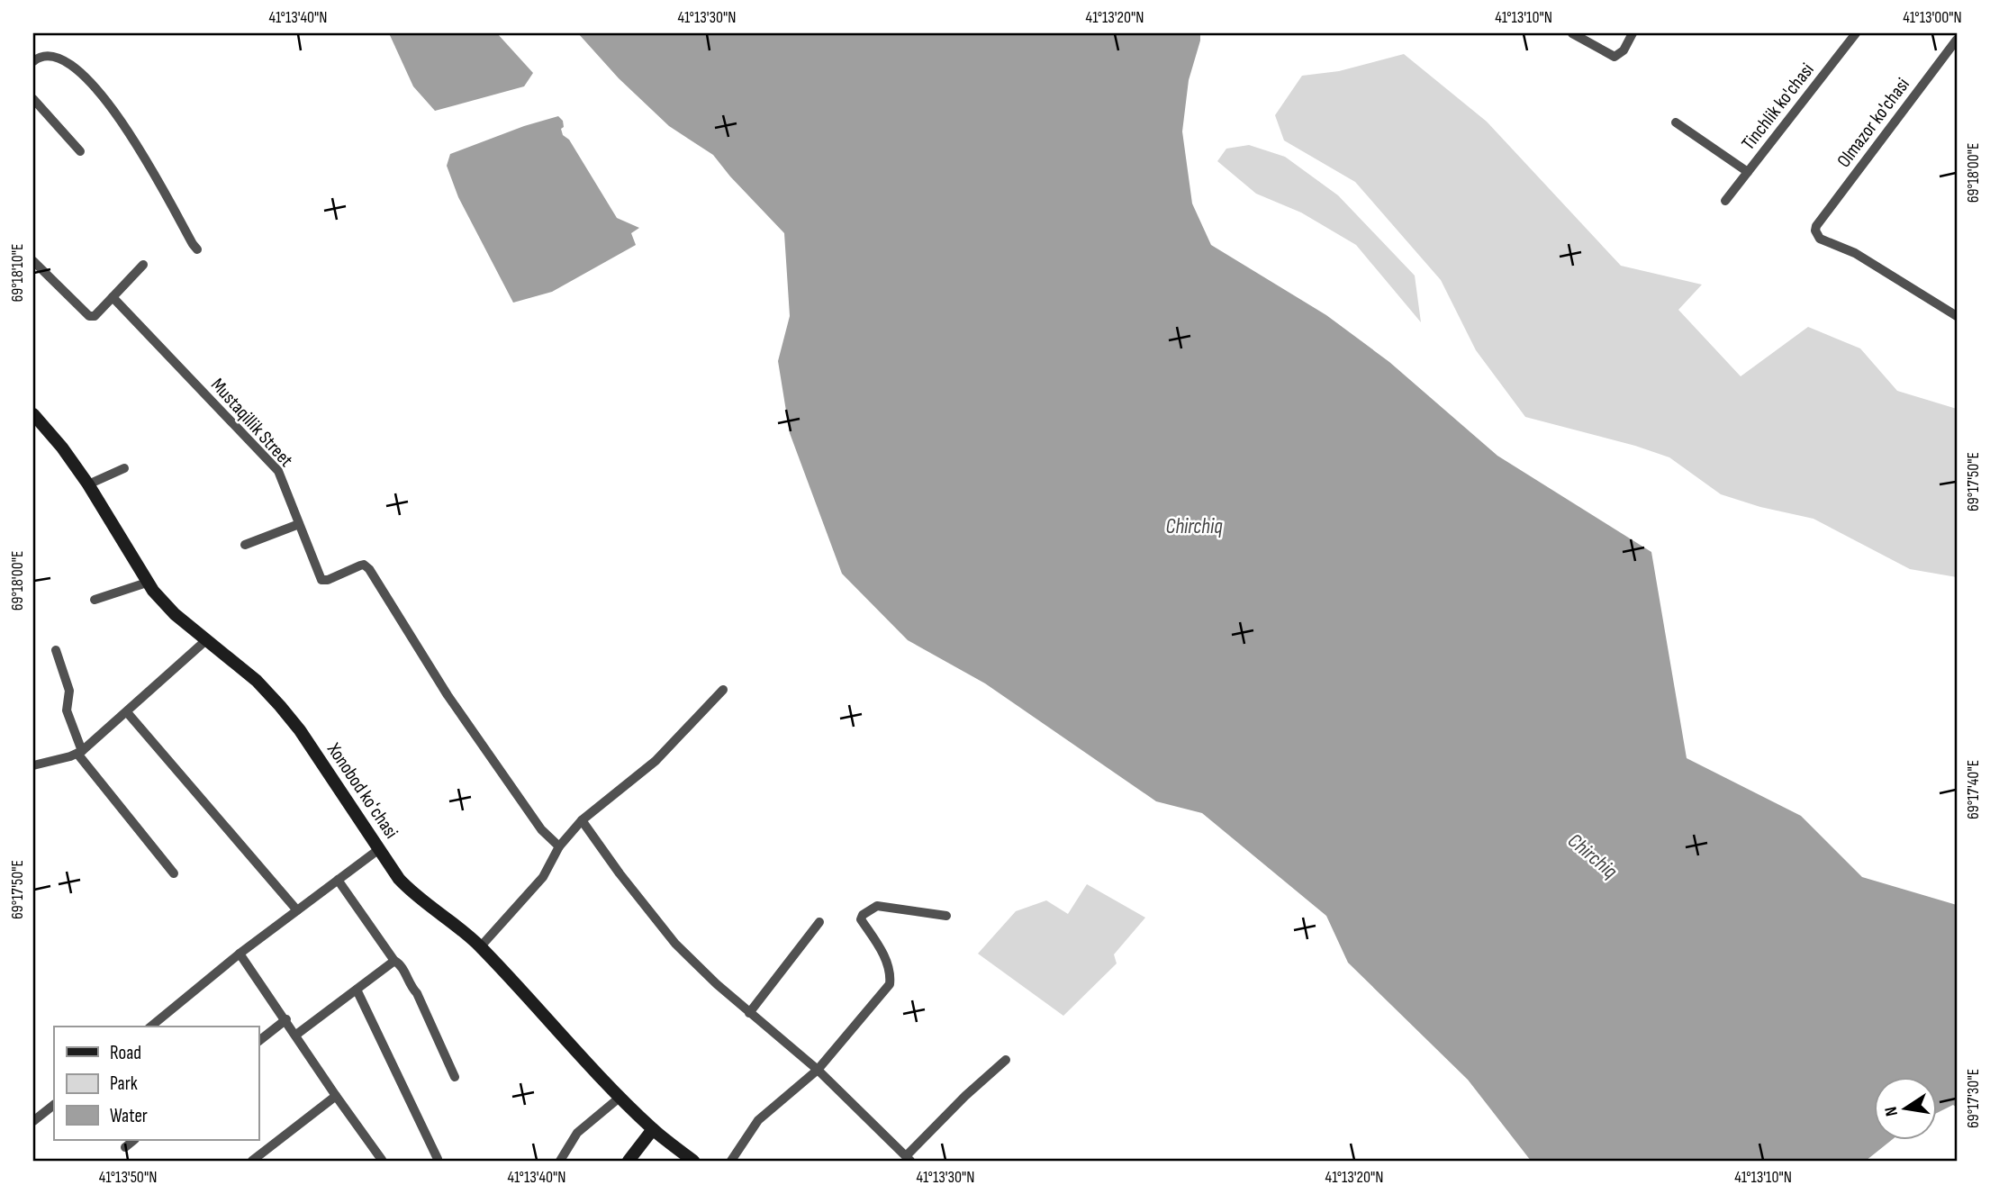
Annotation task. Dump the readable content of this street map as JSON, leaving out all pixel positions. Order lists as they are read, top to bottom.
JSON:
{
  "streets": {
    "main road": ["Xonobod koʻchasi"],
    "street": ["Tinchlik ko'chasi", "Olmazor ko'chasi", "Mustaqillik Street"]
  },
  "water": ["Chirchiq"],
  "legend": ["Road", "Park", "Water"],
  "north": "left",
  "coordinates": [
    "41°13'40\"N",
    "41°13'30\"N",
    "41°13'20\"N",
    "41°13'10\"N",
    "41°13'00\"N",
    "69°18'00\"E",
    "69°18'10\"E",
    "69°17'50\"E",
    "69°17'40\"E",
    "69°17'30\"E",
    "41°13'50\"N"
  ]
}
